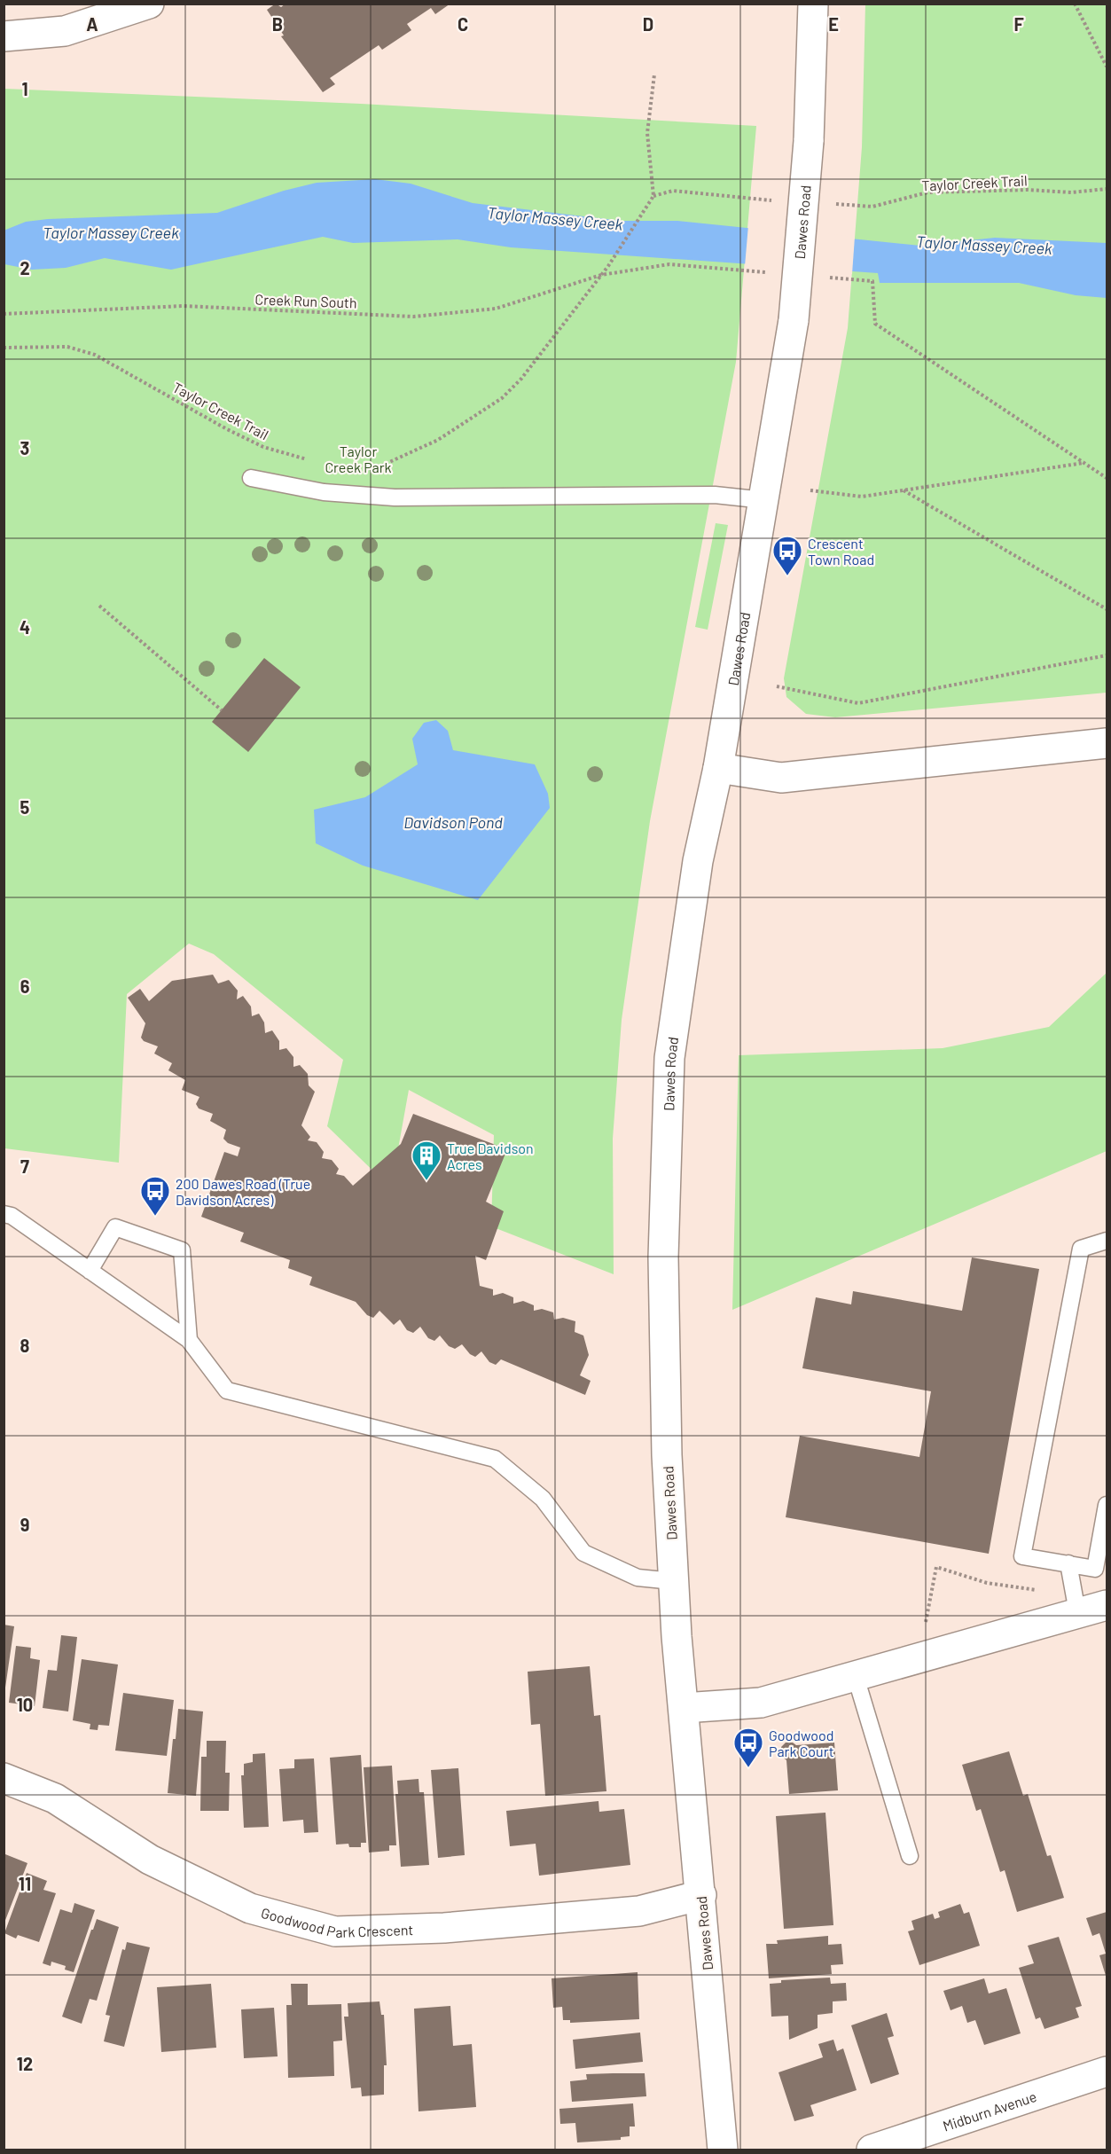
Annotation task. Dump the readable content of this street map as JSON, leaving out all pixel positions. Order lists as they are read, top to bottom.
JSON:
{
  "streets": {
    "street": ["Dawes Road", "Goodwood Park Crescent", "Midburn Avenue"],
    "path": ["Taylor Creek Trail", "Creek Run South"]
  },
  "crossings": [
    ["Dawes Road", "Goodwood Park Crescent"]
  ],
  "water": ["Taylor Massey Creek", "Davidson Pond"],
  "parks": ["Taylor Creek Park"],
  "places": {
    "bus stop": ["Crescent Town Road", "200 Dawes Road (True Davidson Acres)", "Goodwood Park Court"],
    "building": ["True Davidson Acres"]
  },
  "grid": {
    "columns": [
      "A",
      "B",
      "C",
      "D",
      "E",
      "F"
    ],
    "rows": [
      "1",
      "2",
      "3",
      "4",
      "5",
      "6",
      "7",
      "8",
      "9",
      "10",
      "11",
      "12"
    ]
  }
}
